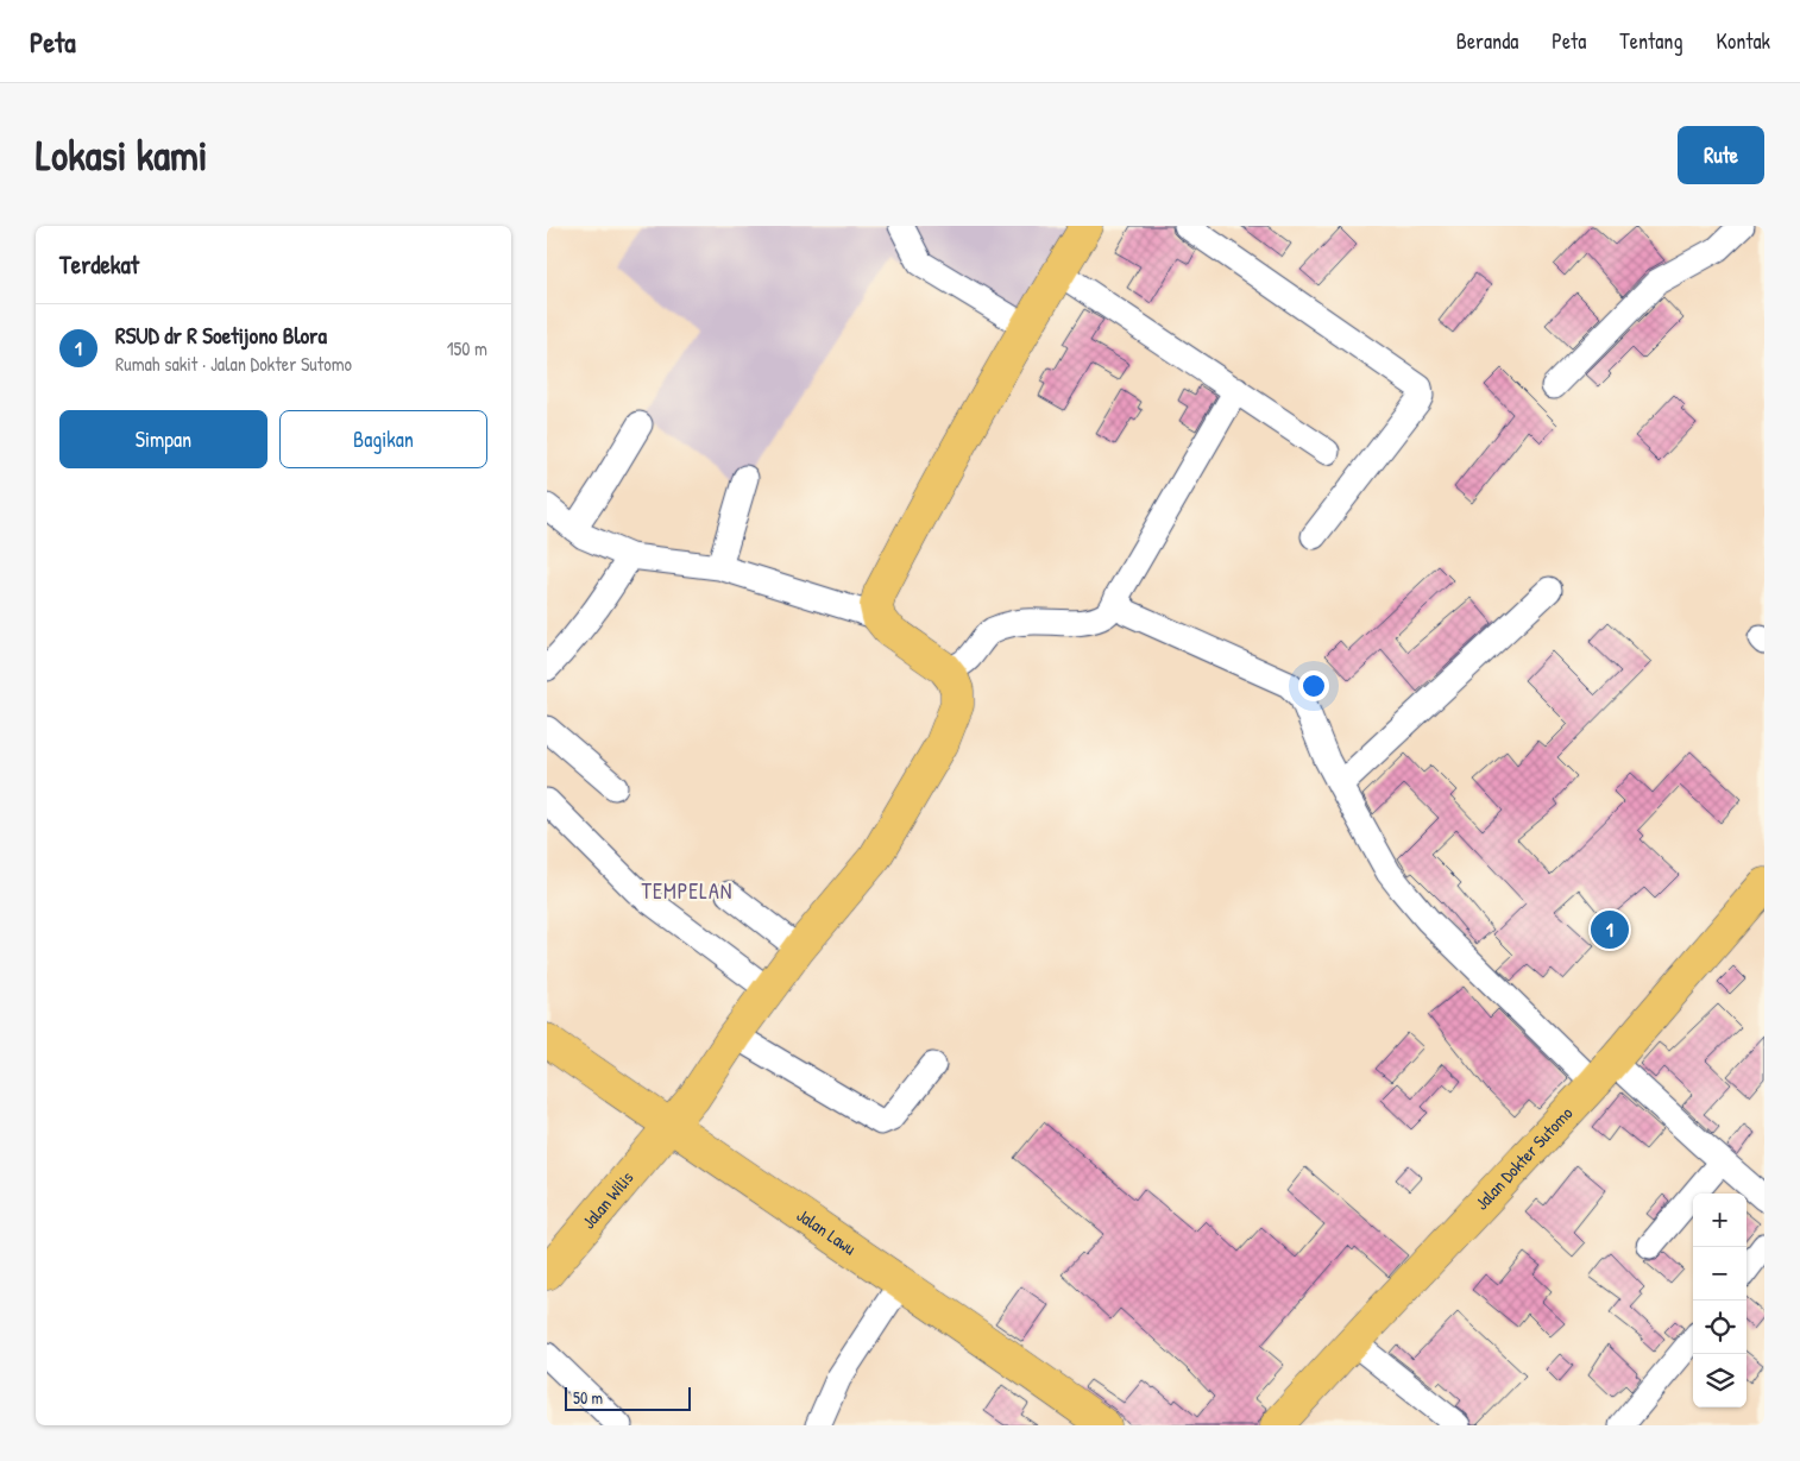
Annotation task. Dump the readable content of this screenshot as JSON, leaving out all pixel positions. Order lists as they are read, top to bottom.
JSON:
{
  "streets": {
    "main road": ["Jalan Dokter Sutomo", "Jalan Wilis", "Jalan Lawu"]
  },
  "crossings": [
    ["Jalan Wilis", "Jalan Lawu"]
  ],
  "districts": ["TEMPELAN"],
  "scale_bar": "50 m",
  "page": {
    "header": "Peta",
    "nav": [
      "Beranda",
      "Peta",
      "Tentang",
      "Kontak"
    ],
    "buttons": [
      "Rute",
      ["Simpan", "Bagikan"]
    ],
    "title": "Lokasi kami",
    "heading": "Terdekat",
    "list": [
      {
        "mark": "1",
        "name": "RSUD dr R Soetijono Blora",
        "note": "Rumah sakit · Jalan Dokter Sutomo",
        "value": "150 m"
      }
    ],
    "pins": "1",
    "map_buttons": ["+", "−"],
    "scale": "50 m"
  }
}
